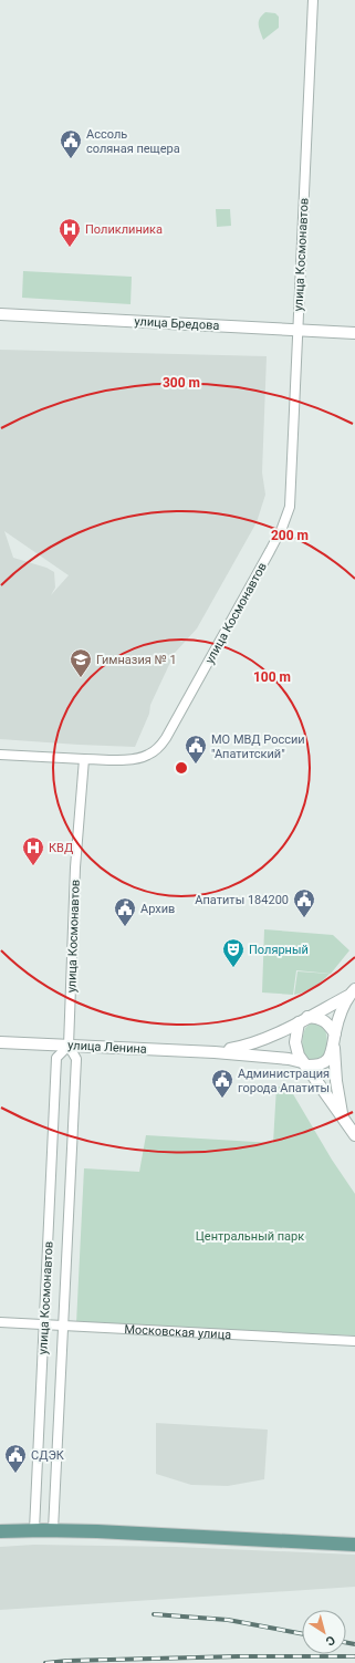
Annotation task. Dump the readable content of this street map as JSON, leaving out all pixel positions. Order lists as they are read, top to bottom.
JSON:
{
  "streets": {
    "street": [
      "улица Космонавтов",
      "улица Бредова",
      "улица Ленина",
      "Московская улица"
    ]
  },
  "crossings": [
    ["улица Космонавтов", "улица Бредова"],
    ["улица Космонавтов", "улица Ленина"],
    ["улица Космонавтов", "Московская улица"]
  ],
  "parks": ["Центральный парк"],
  "places": {
    "public building": [
      "Ассоль соляная пещера",
      "МО МВД России \"Апатитский\"",
      "Апатиты 184200",
      "Архив",
      "Администрация города Апатиты",
      "СДЭК"
    ],
    "hospital": ["Поликлиника", "КВД"],
    "school or university": ["Гимназия № 1"],
    "theatre": ["Полярный"]
  },
  "north": "bottom right",
  "rings": ["300 m", "200 m", "100 m"]
}
